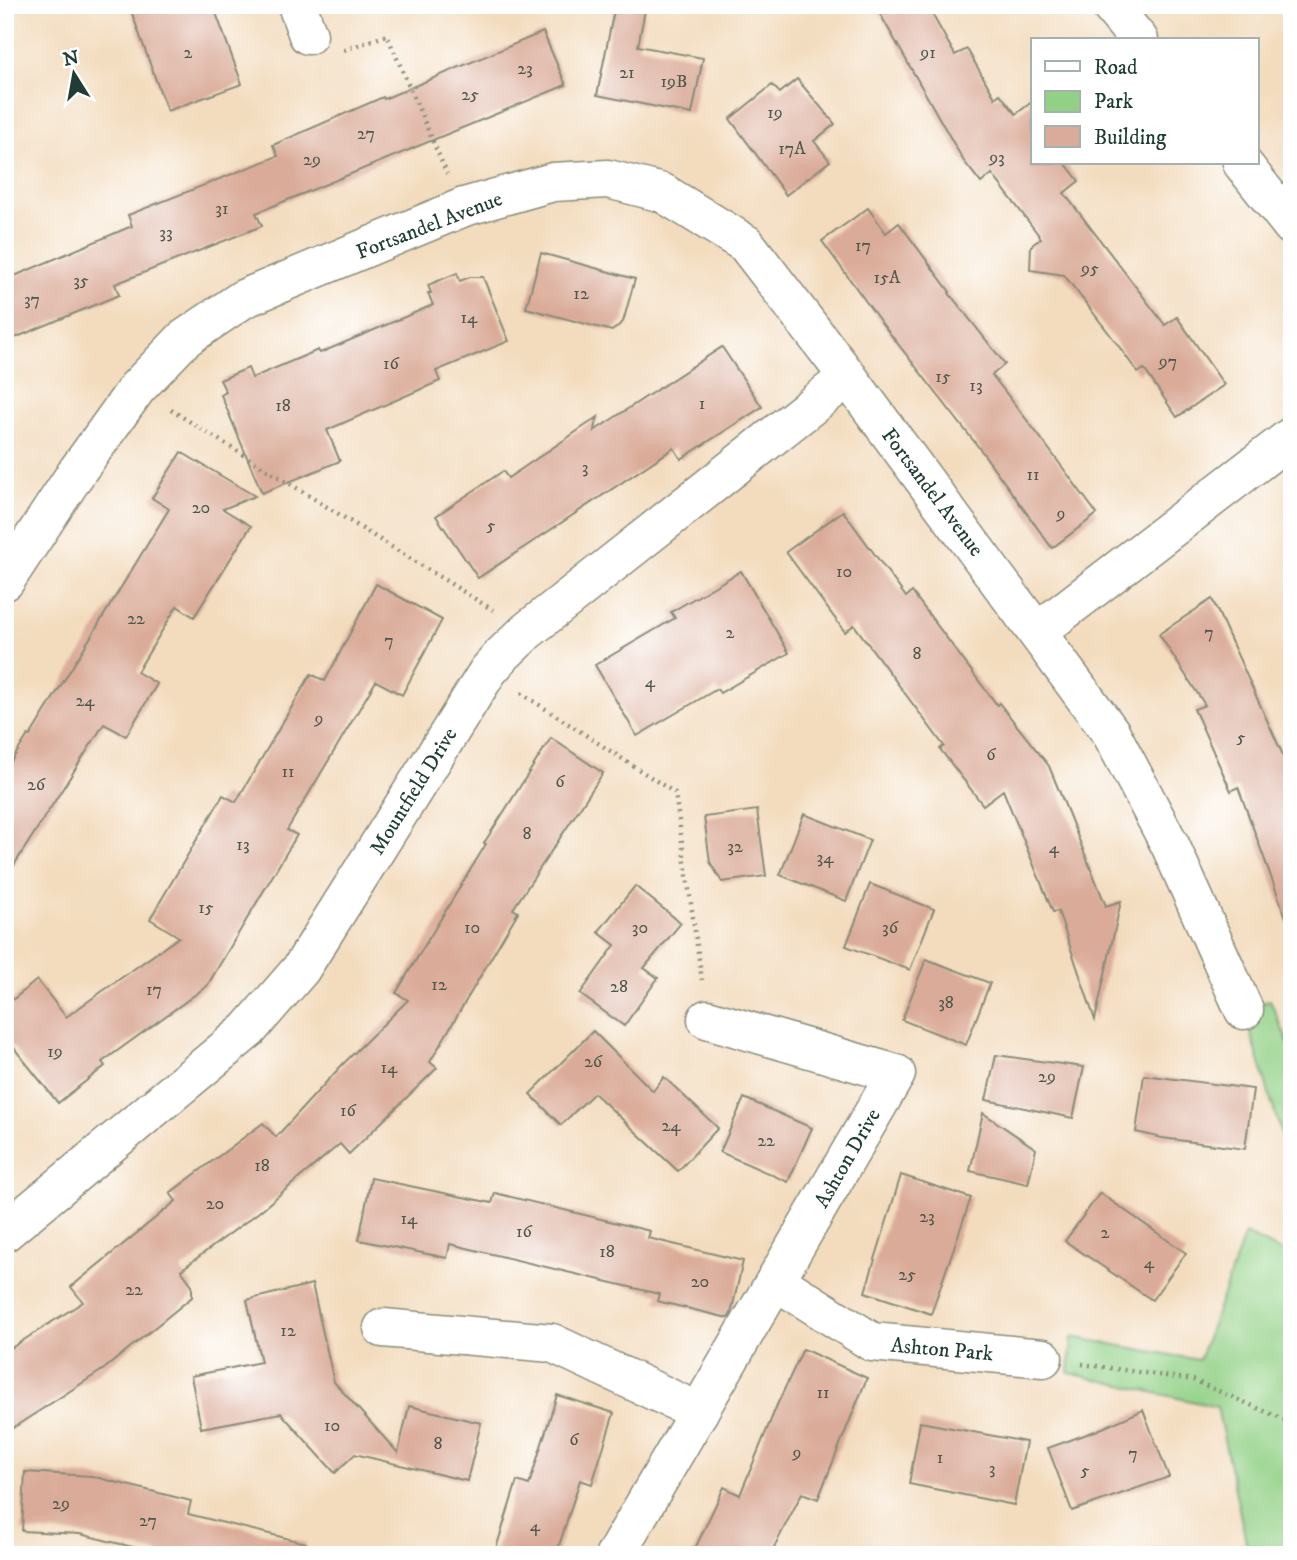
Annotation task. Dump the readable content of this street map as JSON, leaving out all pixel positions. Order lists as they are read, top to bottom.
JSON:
{
  "streets": {
    "street": [
      "Fortsandel Avenue",
      "Mountfield Drive",
      "Ashton Drive",
      "Ashton Park"
    ]
  },
  "crossings": [
    ["Fortsandel Avenue", "Mountfield Drive"],
    ["Ashton Drive", "Ashton Park"]
  ],
  "house_numbers": [
    "2",
    "91",
    "23",
    "21",
    "19B",
    "25",
    "19",
    "27",
    "17A",
    "93",
    "29",
    "31",
    "33",
    "17",
    "95",
    "15A",
    "35",
    "12",
    "37",
    "14",
    "97",
    "16",
    "15",
    "13",
    "1",
    "18",
    "3",
    "11",
    "20",
    "9",
    "5",
    "10",
    "22",
    "2",
    "7",
    "7",
    "8",
    "4",
    "24",
    "9",
    "5",
    "6",
    "11",
    "6",
    "26",
    "8",
    "13",
    "32",
    "4",
    "34",
    "15",
    "10",
    "30",
    "36",
    "12",
    "28",
    "17",
    "38",
    "19",
    "26",
    "14",
    "29",
    "16",
    "24",
    "22",
    "18",
    "20",
    "23",
    "14",
    "16",
    "2",
    "18",
    "4",
    "25",
    "20",
    "22",
    "12",
    "11",
    "10",
    "6",
    "8",
    "9",
    "7",
    "1",
    "3",
    "5",
    "29",
    "27",
    "4"
  ],
  "legend": ["Road", "Park", "Building"],
  "north": "top"
}
